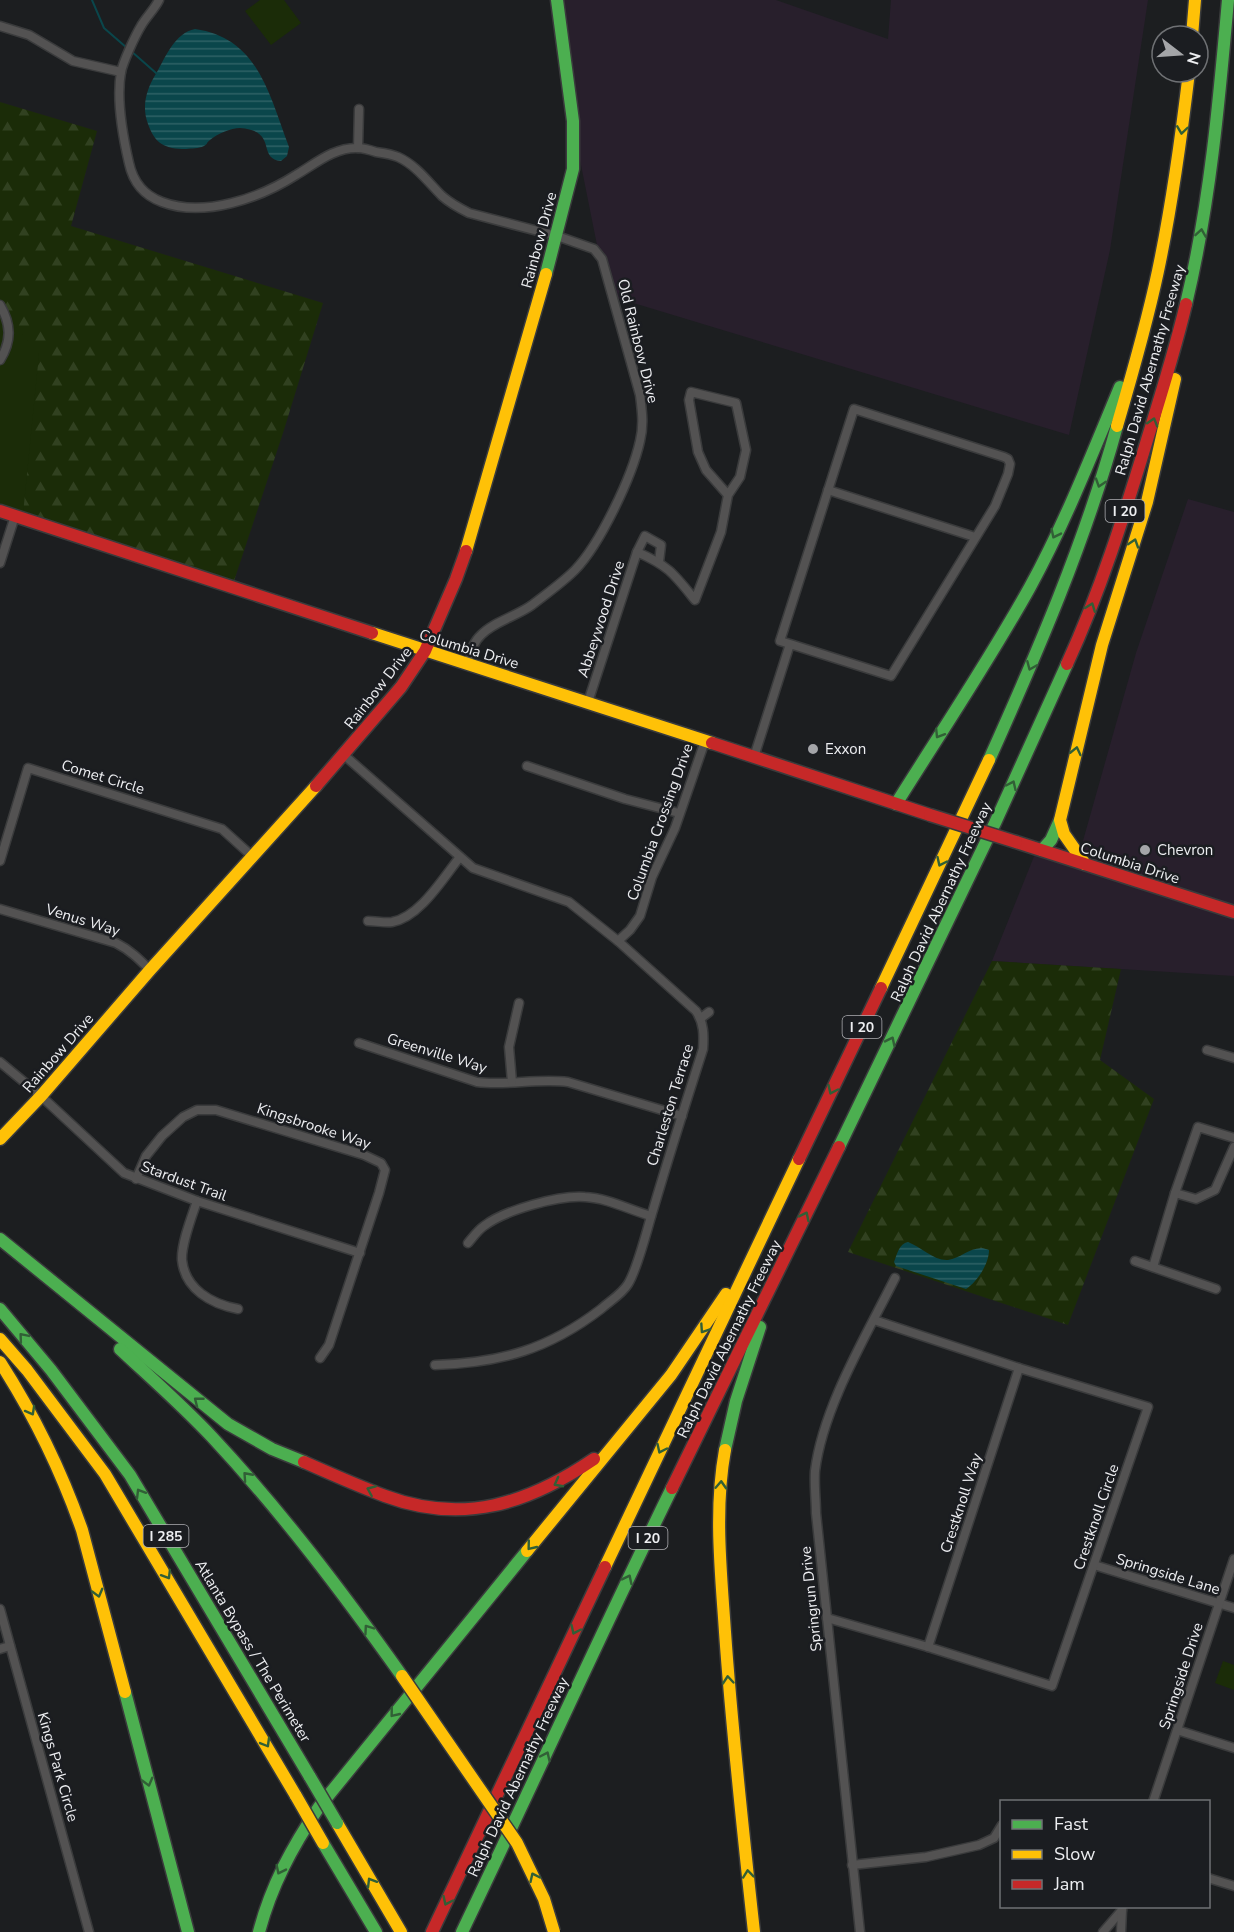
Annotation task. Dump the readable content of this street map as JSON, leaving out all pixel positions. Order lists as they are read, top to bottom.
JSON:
{
  "streets": {
    "main road": [
      "Rainbow Drive",
      "Ralph David Abernathy Freeway",
      "I 20",
      "Columbia Drive",
      "I 285",
      "Atlanta Bypass / The Perimeter"
    ],
    "street": [
      "Old Rainbow Drive",
      "Abbeywood Drive",
      "Comet Circle",
      "Columbia Crossing Drive",
      "Venus Way",
      "Greenville Way",
      "Charleston Terrace",
      "Kingsbrooke Way",
      "Stardust Trail",
      "Crestknoll Way",
      "Crestknoll Circle",
      "Springside Lane",
      "Springrun Drive",
      "Springside Drive",
      "Kings Park Circle"
    ]
  },
  "crossings": [
    ["Rainbow Drive", "Old Rainbow Drive"],
    ["Rainbow Drive", "Columbia Drive"],
    ["Rainbow Drive", "Comet Circle"],
    ["Rainbow Drive", "Venus Way"],
    ["Rainbow Drive", "Stardust Trail"],
    ["Old Rainbow Drive", "Columbia Drive"],
    ["Abbeywood Drive", "Columbia Drive"],
    ["Columbia Drive", "Columbia Crossing Drive"],
    ["Greenville Way", "Charleston Terrace"],
    ["Kingsbrooke Way", "Stardust Trail"],
    ["Crestknoll Way", "Crestknoll Circle"],
    ["Crestknoll Circle", "Springside Lane"],
    ["Crestknoll Circle", "Springrun Drive"],
    ["Springside Lane", "Springside Drive"]
  ],
  "places": ["Exxon", "Chevron"],
  "legend": ["Fast", "Slow", "Jam"],
  "north": "right"
}
